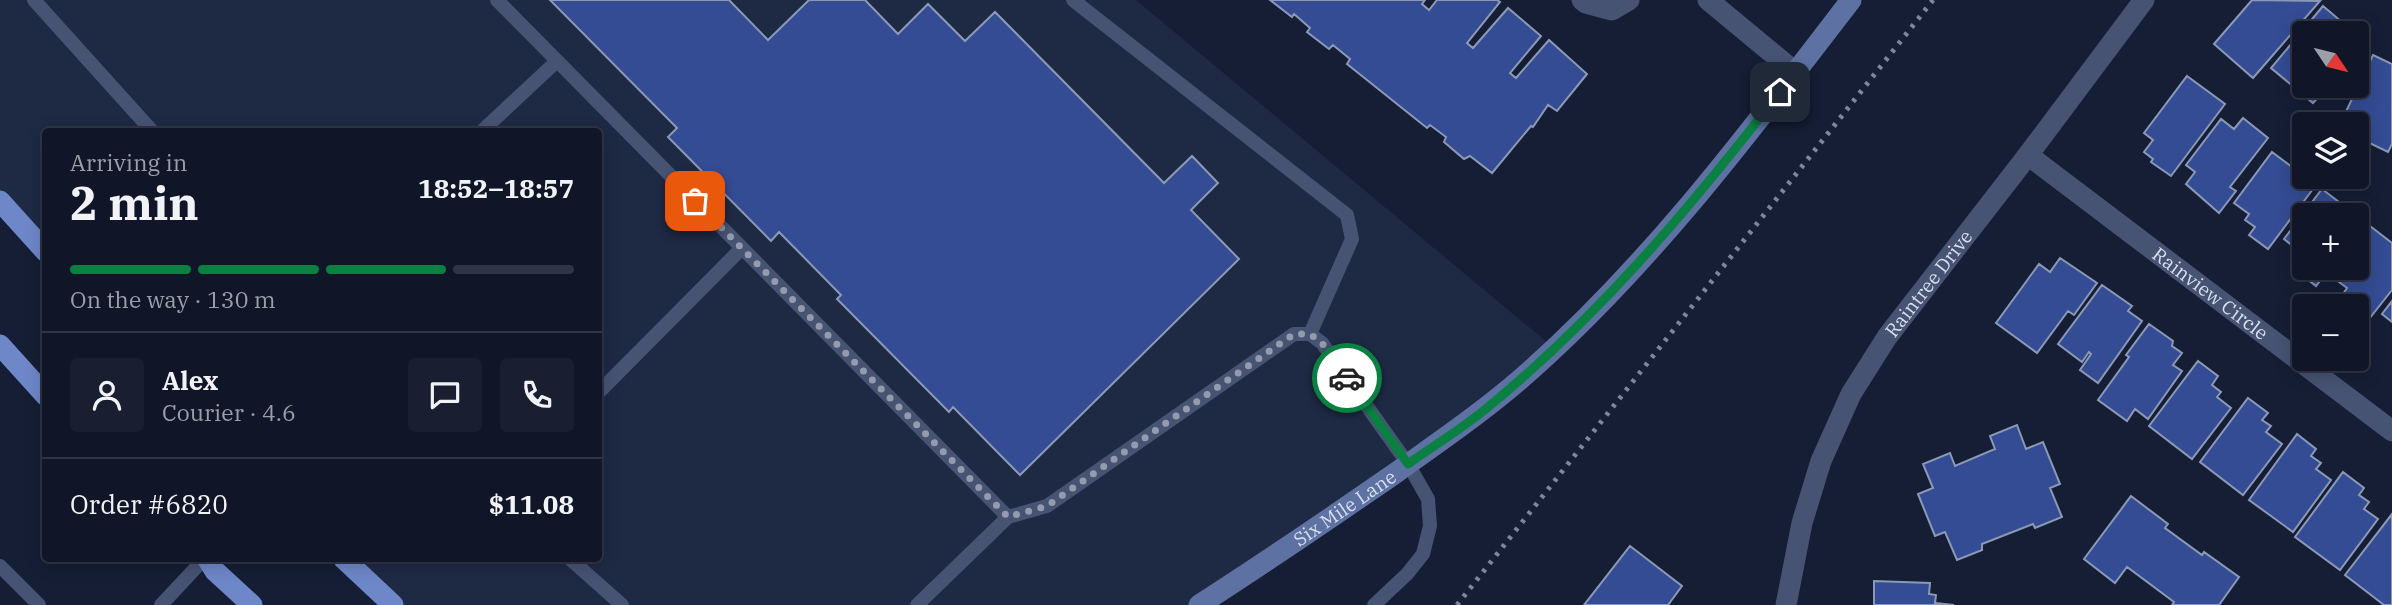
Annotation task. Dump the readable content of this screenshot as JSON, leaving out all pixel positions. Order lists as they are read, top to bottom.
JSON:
{
  "streets": {
    "street": ["Raintree Drive", "Rainview Circle", "Six Mile Lane"]
  },
  "crossings": [
    ["Raintree Drive", "Rainview Circle"]
  ],
  "north": "bottom right",
  "page": {
    "map_buttons": ["+", "−"],
    "heading": ["2 min", "Arriving in", "18:52–18:57"],
    "panel": [
      "Alex",
      "Courier · 4.6",
      "Order #6820",
      "$11.08"
    ],
    "bar": "On the way · 130 m"
  }
}
